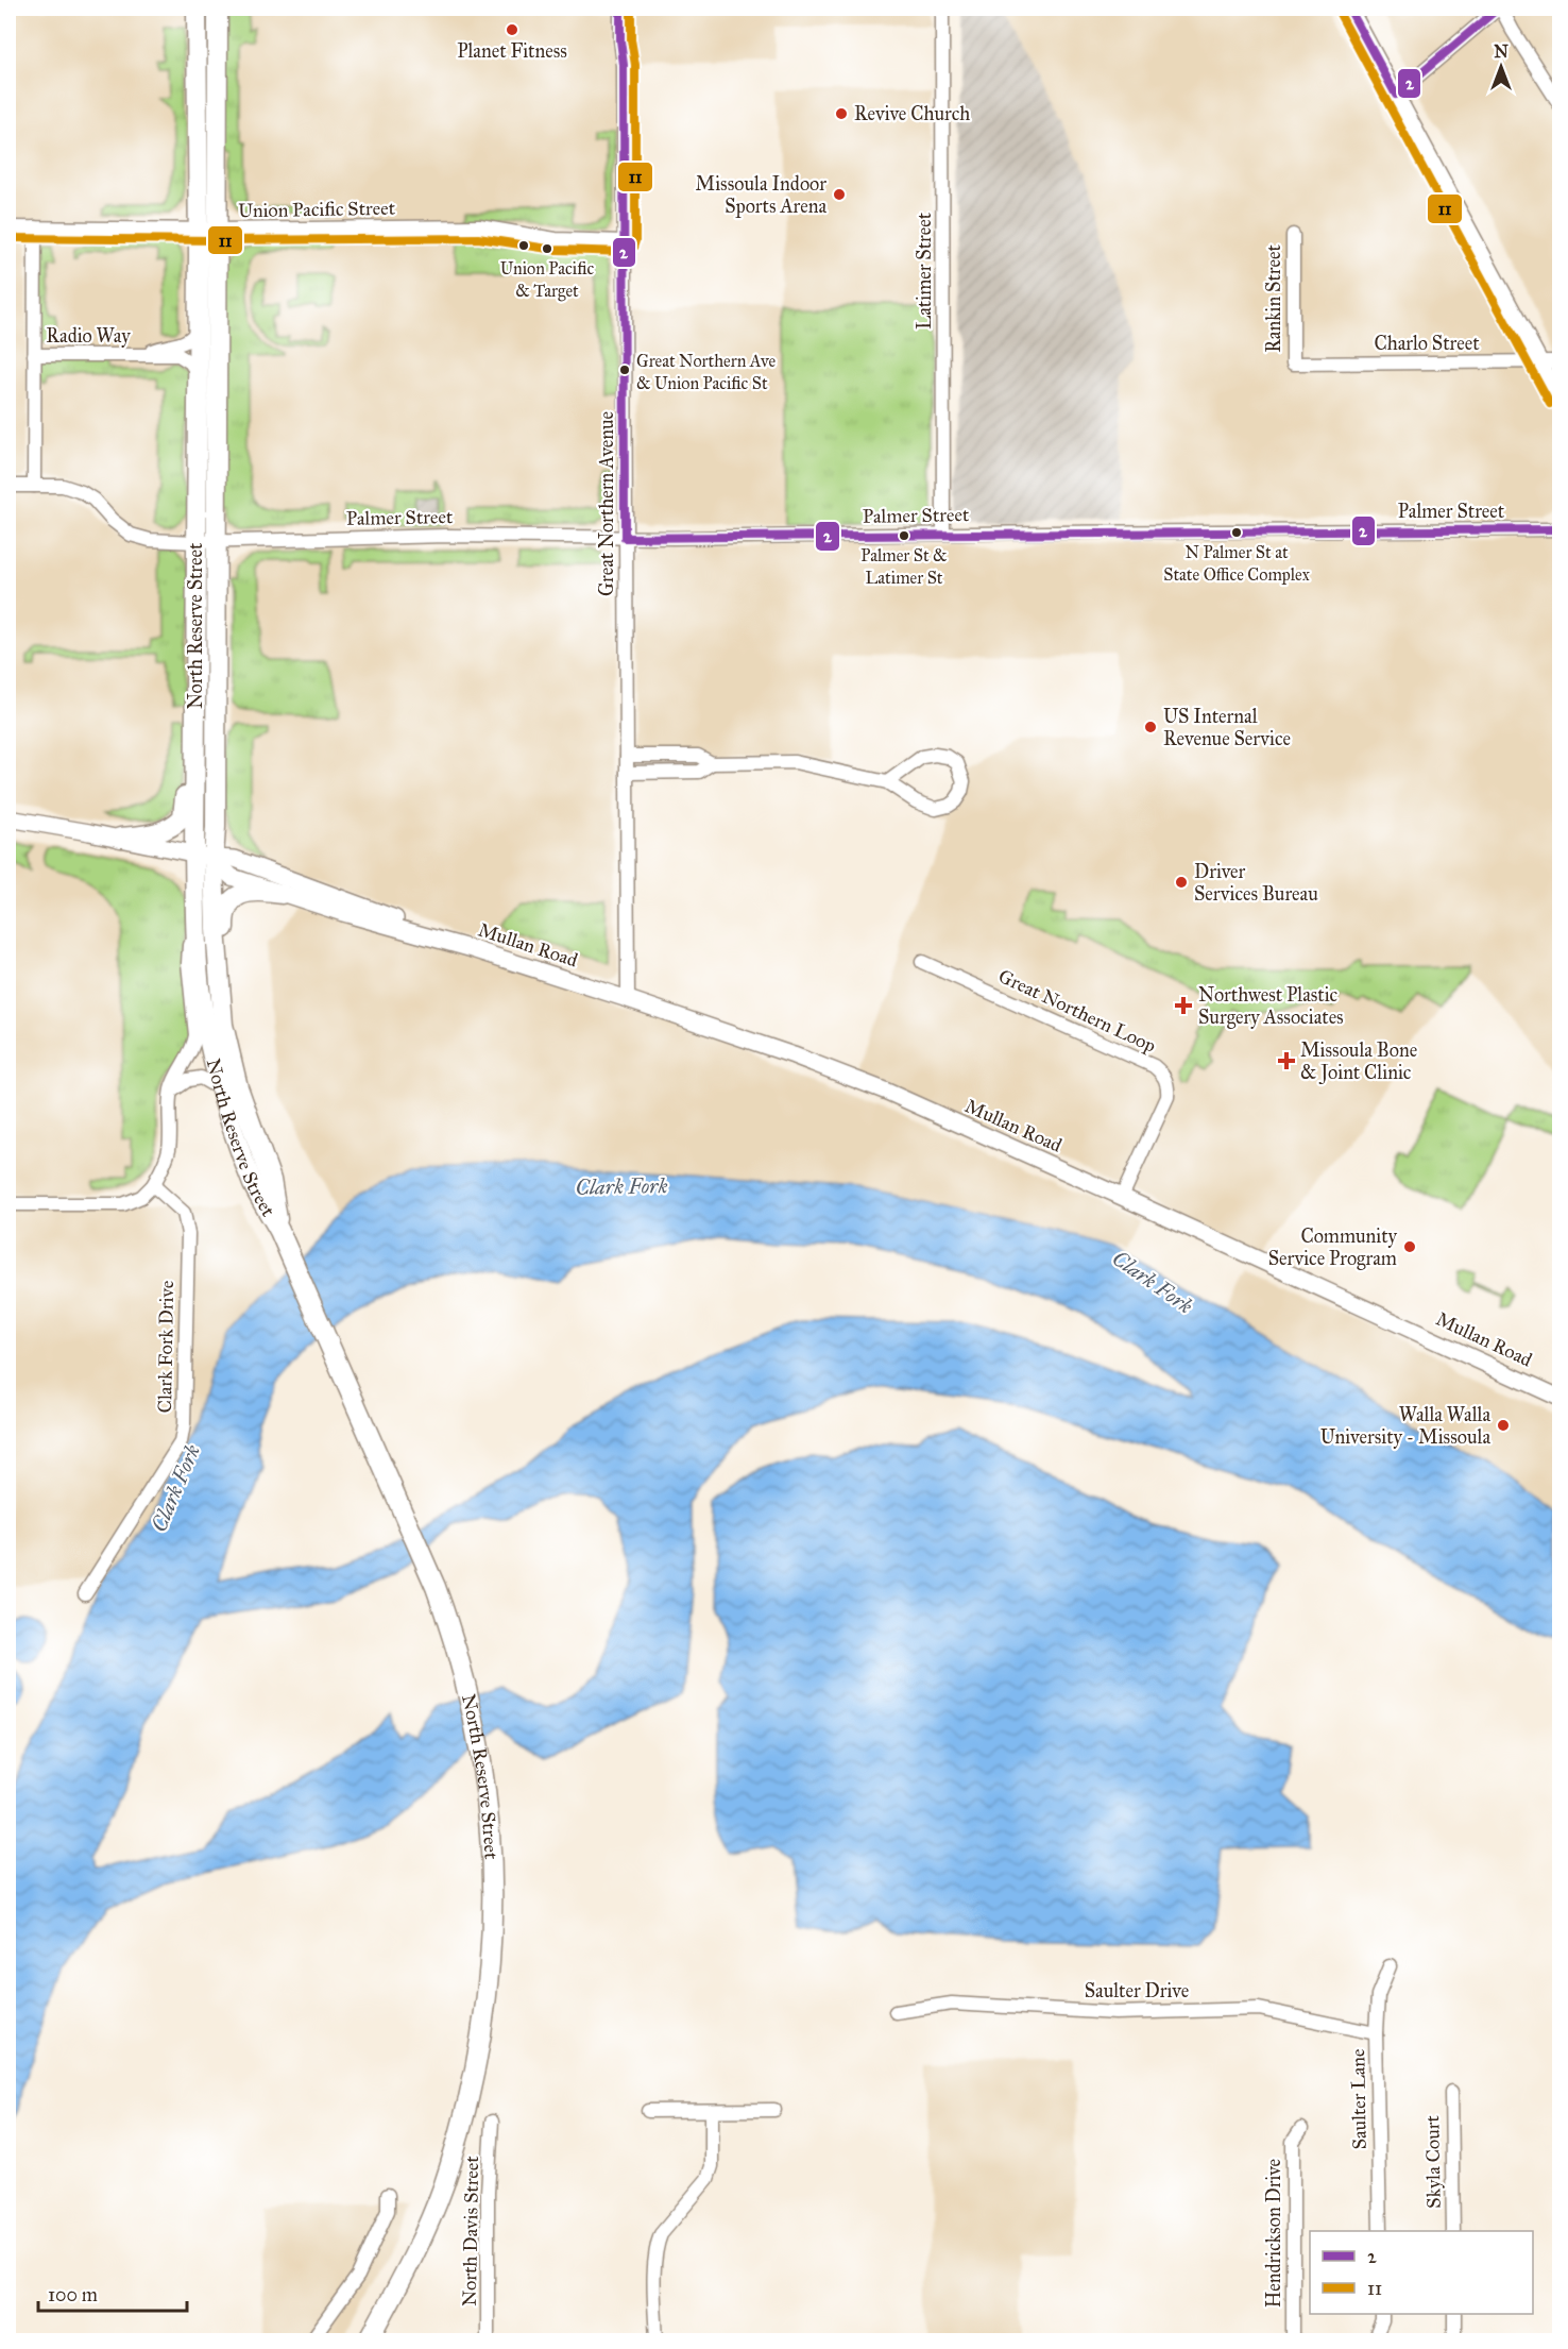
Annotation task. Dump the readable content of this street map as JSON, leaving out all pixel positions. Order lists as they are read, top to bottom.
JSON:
{
  "streets": {
    "highway": ["North Reserve Street"],
    "main road": ["Mullan Road"],
    "street": [
      "Union Pacific Street",
      "Latimer Street",
      "Rankin Street",
      "Radio Way",
      "Charlo Street",
      "Great Northern Avenue",
      "Palmer Street",
      "Great Northern Loop",
      "Clark Fork Drive",
      "Saulter Drive",
      "Saulter Lane",
      "Skyla Court",
      "North Davis Street",
      "Hendrickson Drive"
    ]
  },
  "crossings": [
    ["Union Pacific Street", "Great Northern Avenue"],
    ["Union Pacific Street", "North Reserve Street"],
    ["Latimer Street", "Palmer Street"],
    ["Rankin Street", "Charlo Street"],
    ["Radio Way", "North Reserve Street"],
    ["Great Northern Avenue", "Palmer Street"],
    ["Great Northern Avenue", "Mullan Road"],
    ["Palmer Street", "North Reserve Street"],
    ["North Reserve Street", "Mullan Road"],
    ["Mullan Road", "Great Northern Loop"],
    ["Saulter Drive", "Saulter Lane"]
  ],
  "water": ["Clark Fork"],
  "places": {
    "other": [
      "Planet Fitness",
      "Revive Church",
      "Missoula Indoor Sports Arena",
      "Union Pacific & Target",
      "Great Northern Ave & Union Pacific St",
      "N Palmer St at State Office Complex",
      "Palmer St & Latimer St",
      "US Internal Revenue Service",
      "Driver Services Bureau",
      "Community Service Program",
      "Walla Walla University - Missoula"
    ],
    "health": ["Northwest Plastic Surgery Associates", "Missoula Bone & Joint Clinic"]
  },
  "lines": ["transit line 2", "transit line 11"],
  "legend": ["2", "11"],
  "scale_bar": "100 m",
  "north": "top"
}
